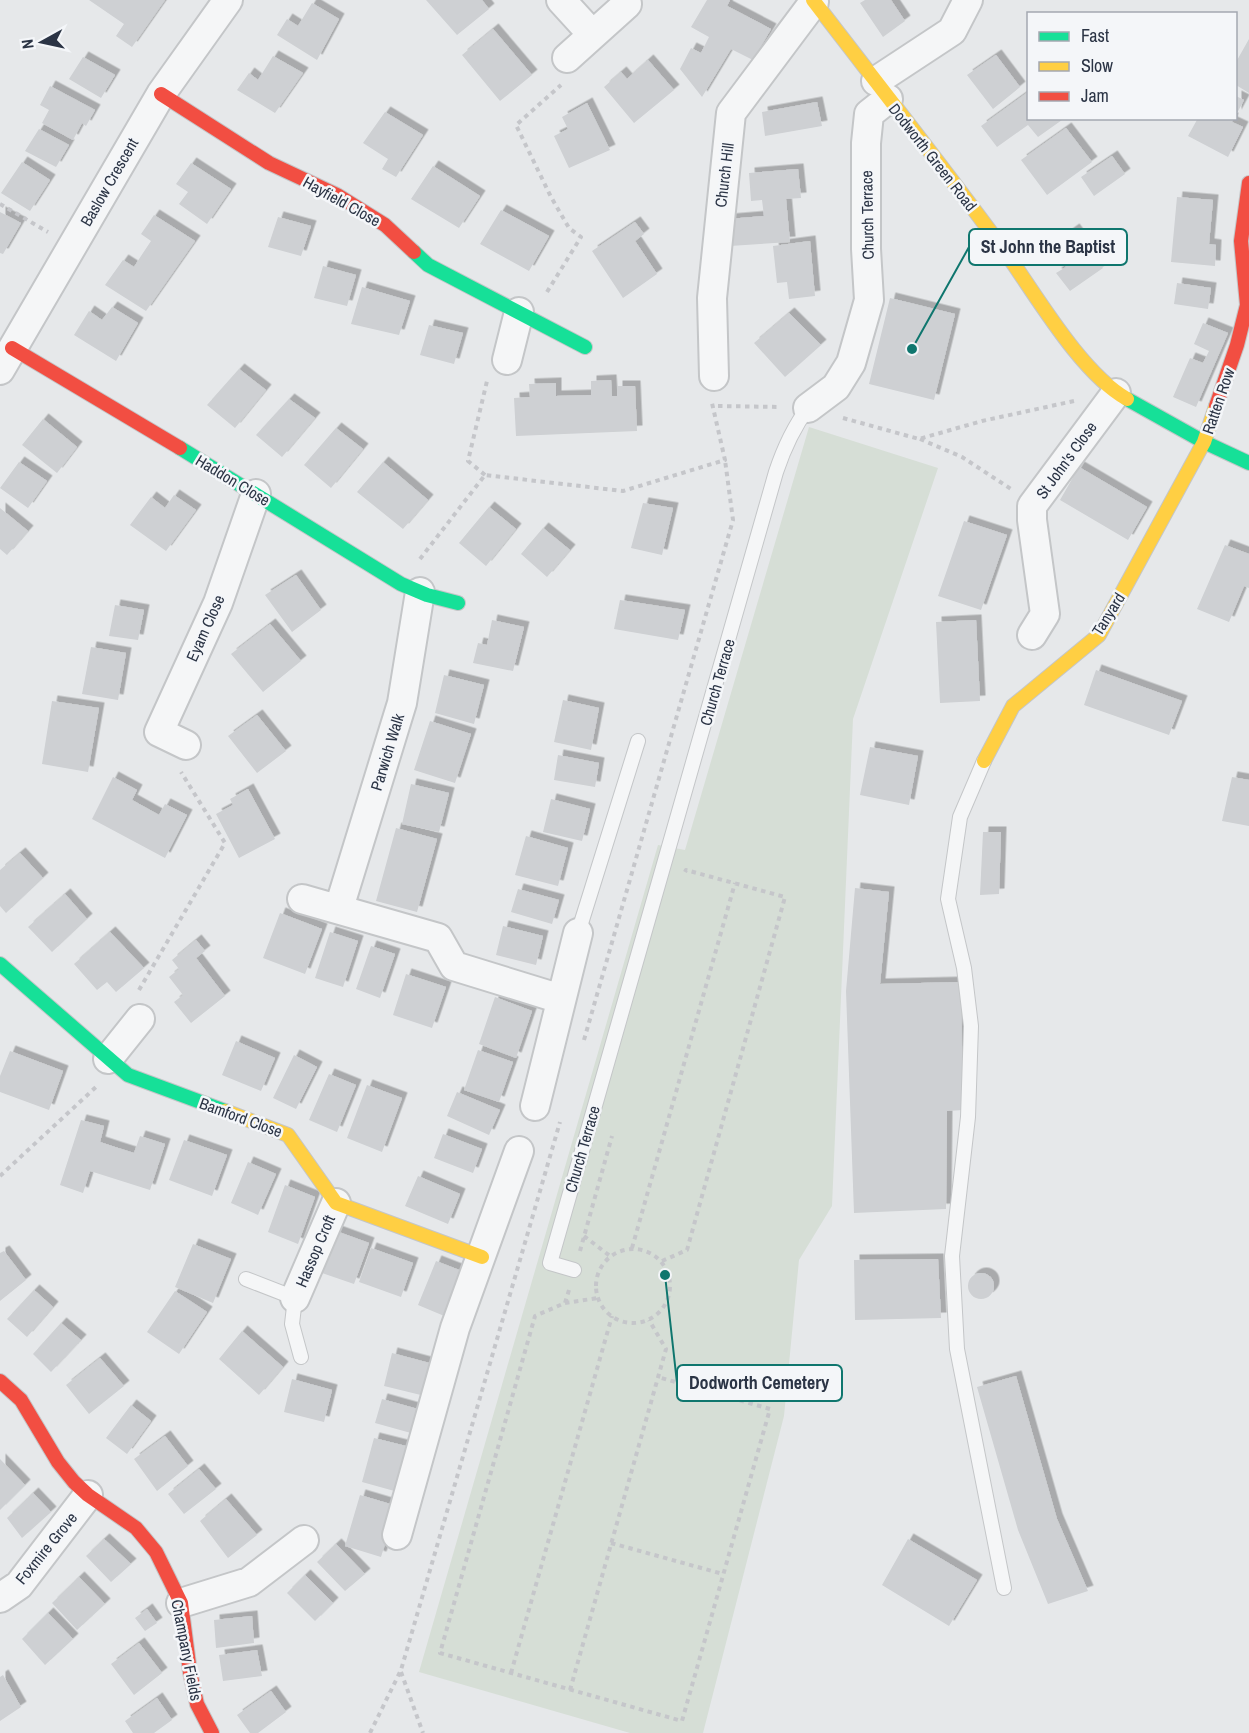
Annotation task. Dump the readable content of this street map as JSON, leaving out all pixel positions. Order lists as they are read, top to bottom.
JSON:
{
  "streets": {
    "street": [
      "Dodworth Green Road",
      "Church Hill",
      "Baslow Crescent",
      "Hayfield Close",
      "Church Terrace",
      "Ratten Row",
      "St John's Close",
      "Haddon Close",
      "Tanyard",
      "Eyam Close",
      "Parwich Walk",
      "Bamford Close",
      "Hassop Croft",
      "Foxmire Grove",
      "Champany Fields"
    ]
  },
  "crossings": [
    ["Dodworth Green Road", "Church Hill"],
    ["Dodworth Green Road", "Church Terrace"],
    ["Dodworth Green Road", "Ratten Row"],
    ["Dodworth Green Road", "St John's Close"],
    ["Dodworth Green Road", "Tanyard"],
    ["Baslow Crescent", "Hayfield Close"],
    ["Baslow Crescent", "Haddon Close"],
    ["Ratten Row", "Tanyard"],
    ["Haddon Close", "Eyam Close"],
    ["Haddon Close", "Parwich Walk"],
    ["Bamford Close", "Hassop Croft"],
    ["Foxmire Grove", "Champany Fields"]
  ],
  "places": ["St John the Baptist", "Dodworth Cemetery"],
  "legend": ["Fast", "Slow", "Jam"],
  "north": "left"
}
